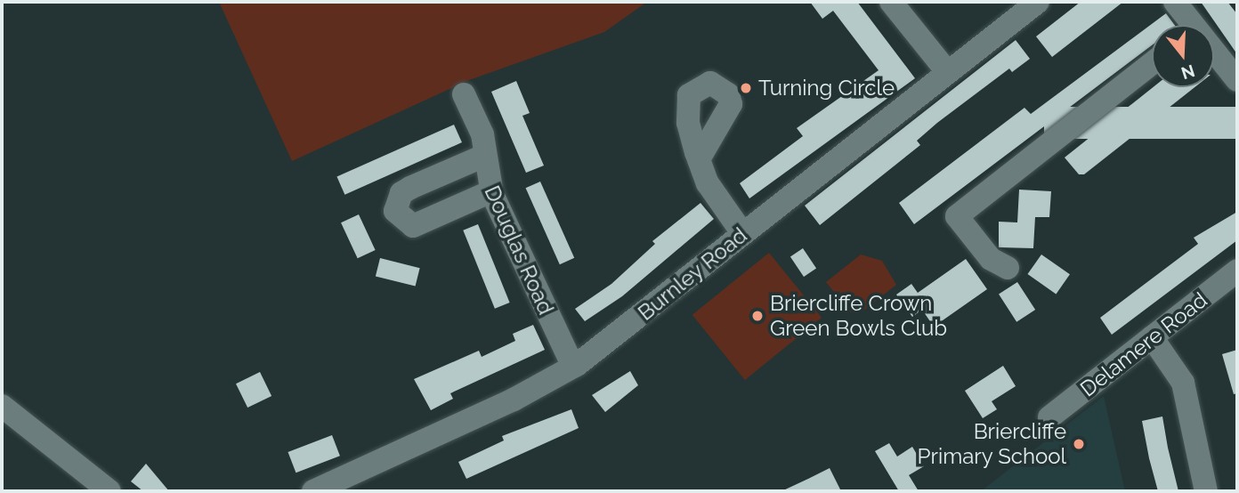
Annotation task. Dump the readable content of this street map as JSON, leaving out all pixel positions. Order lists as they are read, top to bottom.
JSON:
{
  "streets": {
    "street": ["Douglas Road", "Burnley Road", "Delamere Road"]
  },
  "crossings": [
    ["Douglas Road", "Burnley Road"]
  ],
  "places": ["Turning Circle", "Briercliffe Crown Green Bowls Club", "Briercliffe Primary School"],
  "north": "bottom"
}
